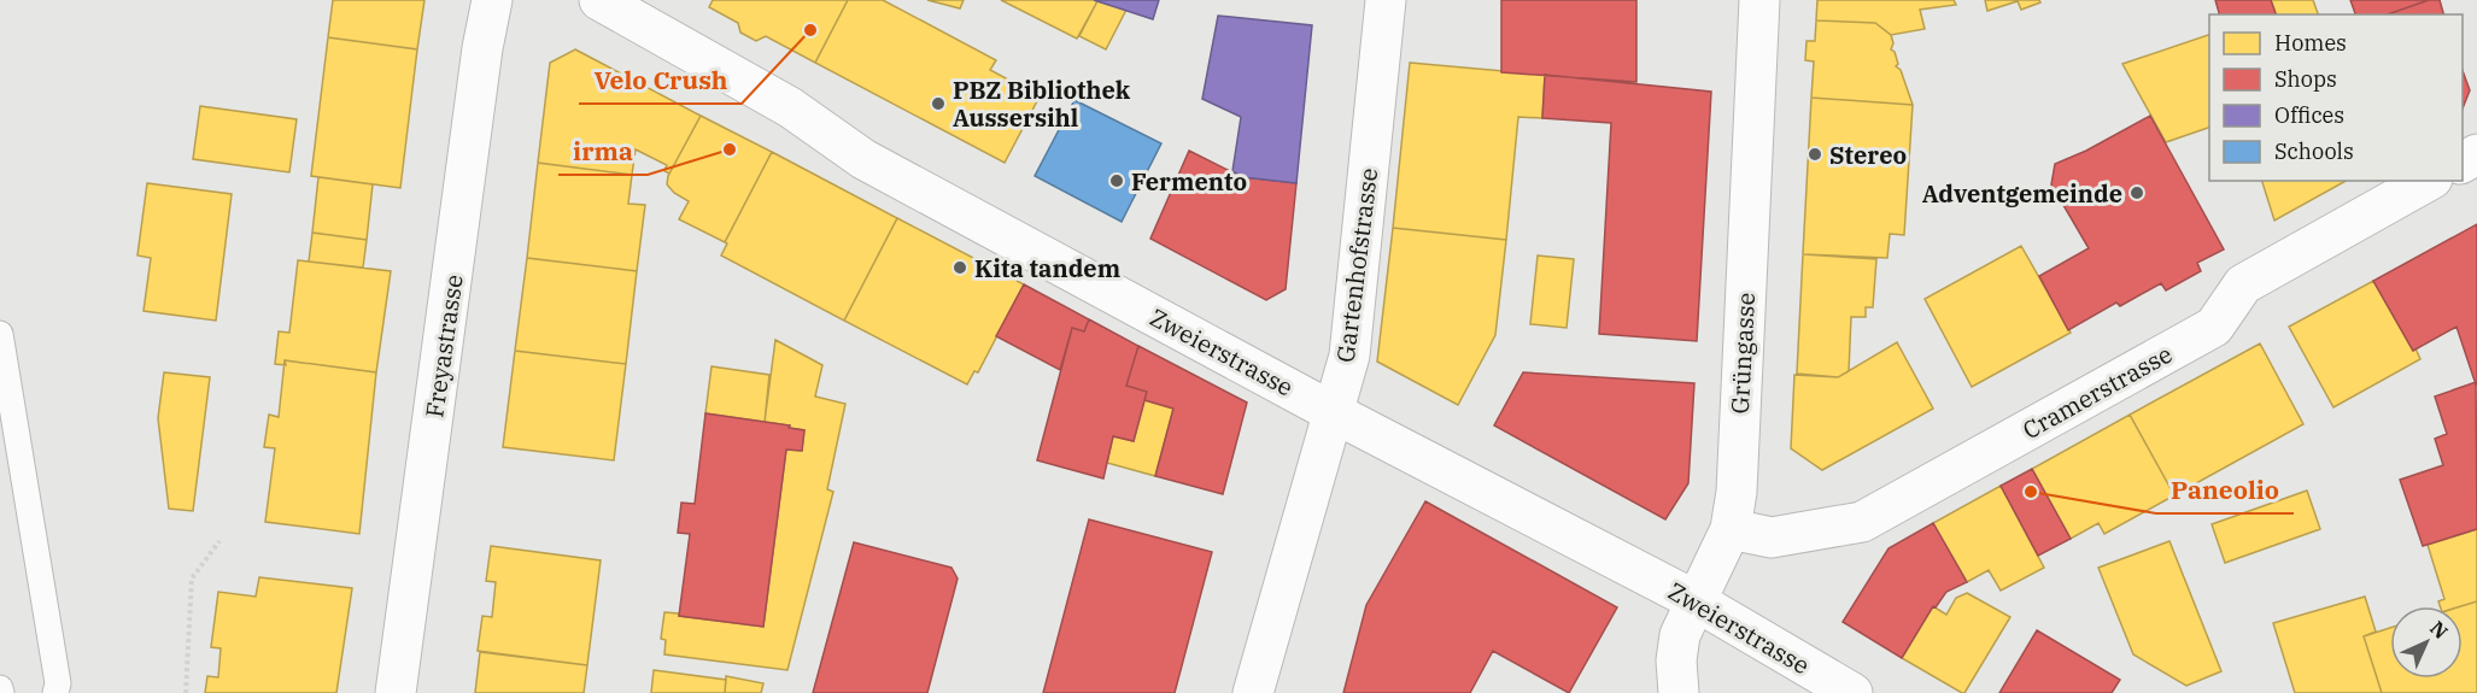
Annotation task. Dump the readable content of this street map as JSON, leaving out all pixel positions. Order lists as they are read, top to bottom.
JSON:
{
  "streets": {
    "street": [
      "Gartenhofstrasse",
      "Freyastrasse",
      "Zweierstrasse",
      "Grüngasse",
      "Cramerstrasse"
    ]
  },
  "crossings": [
    ["Gartenhofstrasse", "Zweierstrasse"],
    ["Zweierstrasse", "Grüngasse"],
    ["Grüngasse", "Cramerstrasse"]
  ],
  "places": [
    "Velo Crush",
    "PBZ Bibliothek Aussersihl",
    "irma",
    "Stereo",
    "Fermento",
    "Adventgemeinde",
    "Kita tandem",
    "Paneolio"
  ],
  "legend": [
    "Homes",
    "Shops",
    "Offices",
    "Schools"
  ],
  "north": "top right"
}
